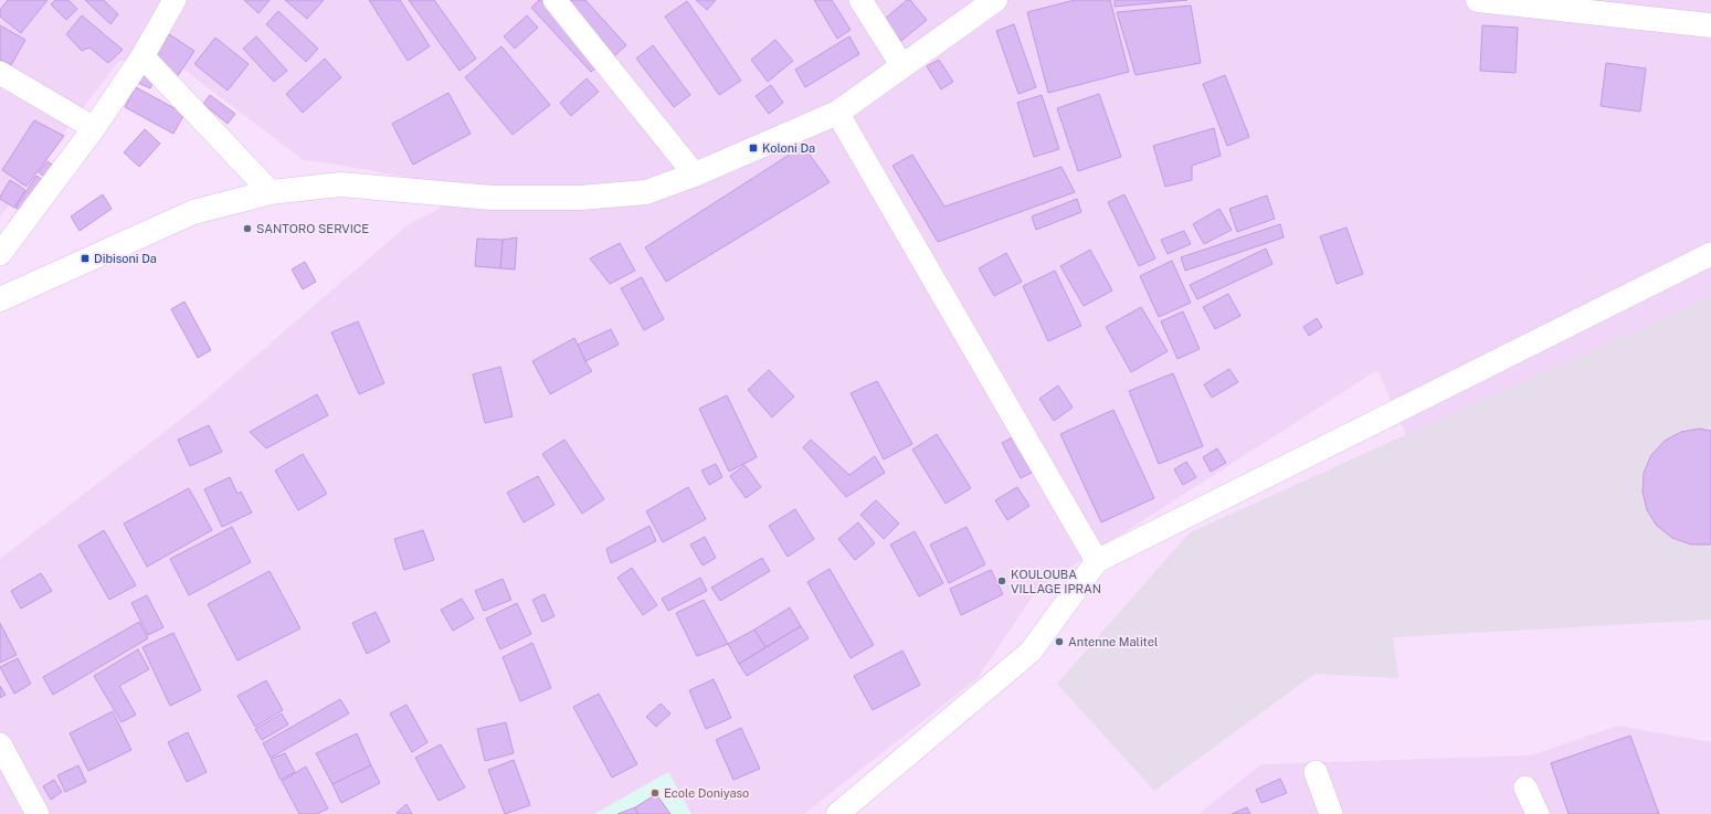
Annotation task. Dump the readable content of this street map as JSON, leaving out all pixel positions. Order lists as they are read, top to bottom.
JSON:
{
  "places": {
    "transit": ["Koloni Da", "Dibisoni Da"],
    "other": [
      "SANTORO SERVICE",
      "KOULOUBA VILLAGE IPRAN",
      "Antenne Malitel",
      "Ecole Doniyaso"
    ]
  }
}
